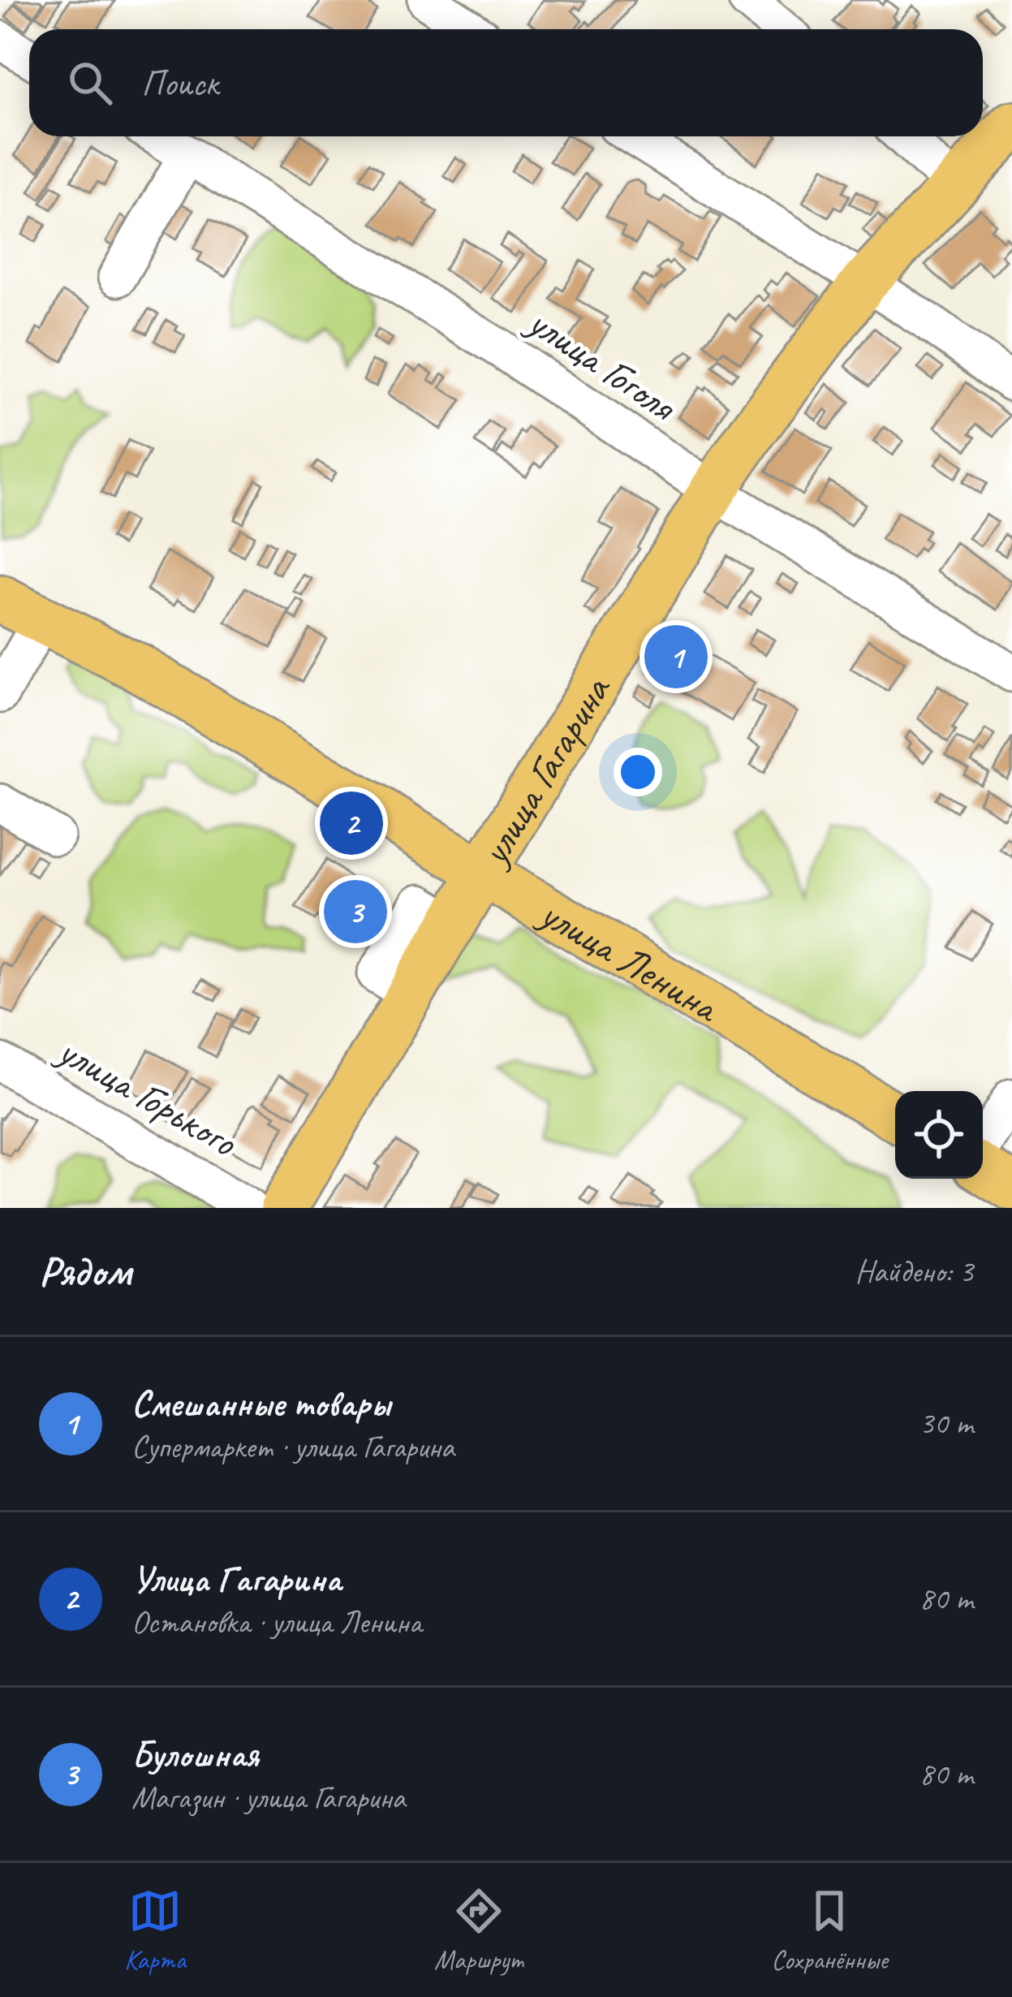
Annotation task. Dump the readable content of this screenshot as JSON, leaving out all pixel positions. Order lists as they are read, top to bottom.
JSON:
{
  "streets": {
    "main road": ["улица Гагарина", "улица Ленина"],
    "street": ["улица Гоголя", "улица Горького"]
  },
  "crossings": [
    ["улица Гоголя", "улица Гагарина"],
    ["улица Гагарина", "улица Ленина"]
  ],
  "page": {
    "search": "Поиск",
    "pins": ["1", "2", "3"],
    "heading": ["Рядом", "Найдено: 3"],
    "list": [
      {
        "mark": "1",
        "name": "Смешанные товары",
        "note": "Супермаркет · улица Гагарина",
        "value": "30 m"
      },
      {
        "mark": "2",
        "name": "Улица Гагарина",
        "note": "Остановка · улица Ленина",
        "value": "80 m"
      },
      {
        "mark": "3",
        "name": "Булошная",
        "note": "Магазин · улица Гагарина",
        "value": "80 m"
      }
    ],
    "nav": ["Карта", "Маршрут", "Сохранённые"]
  }
}
